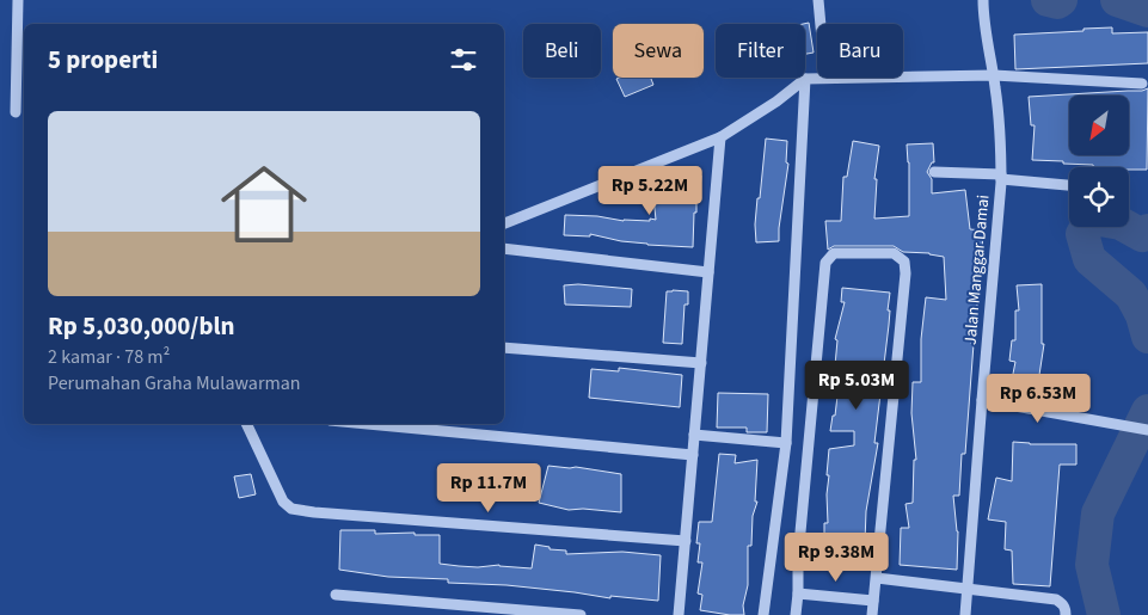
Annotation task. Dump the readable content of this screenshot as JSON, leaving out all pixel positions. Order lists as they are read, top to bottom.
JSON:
{
  "streets": {
    "street": ["Jalan Manggar Damai"]
  },
  "north": "bottom left",
  "page": {
    "chip": [
      "Beli",
      "Sewa",
      "Filter",
      "Baru"
    ],
    "heading": "5 properti",
    "list": [
      {
        "name": "Rp 5,030,000/bln",
        "note": "2 kamar · 78 m² · Perumahan Graha Mulawarman"
      }
    ],
    "price": [
      "Rp 5.22M",
      "Rp 5.03M",
      "Rp 6.53M",
      "Rp 11.7M",
      "Rp 9.38M"
    ]
  }
}
